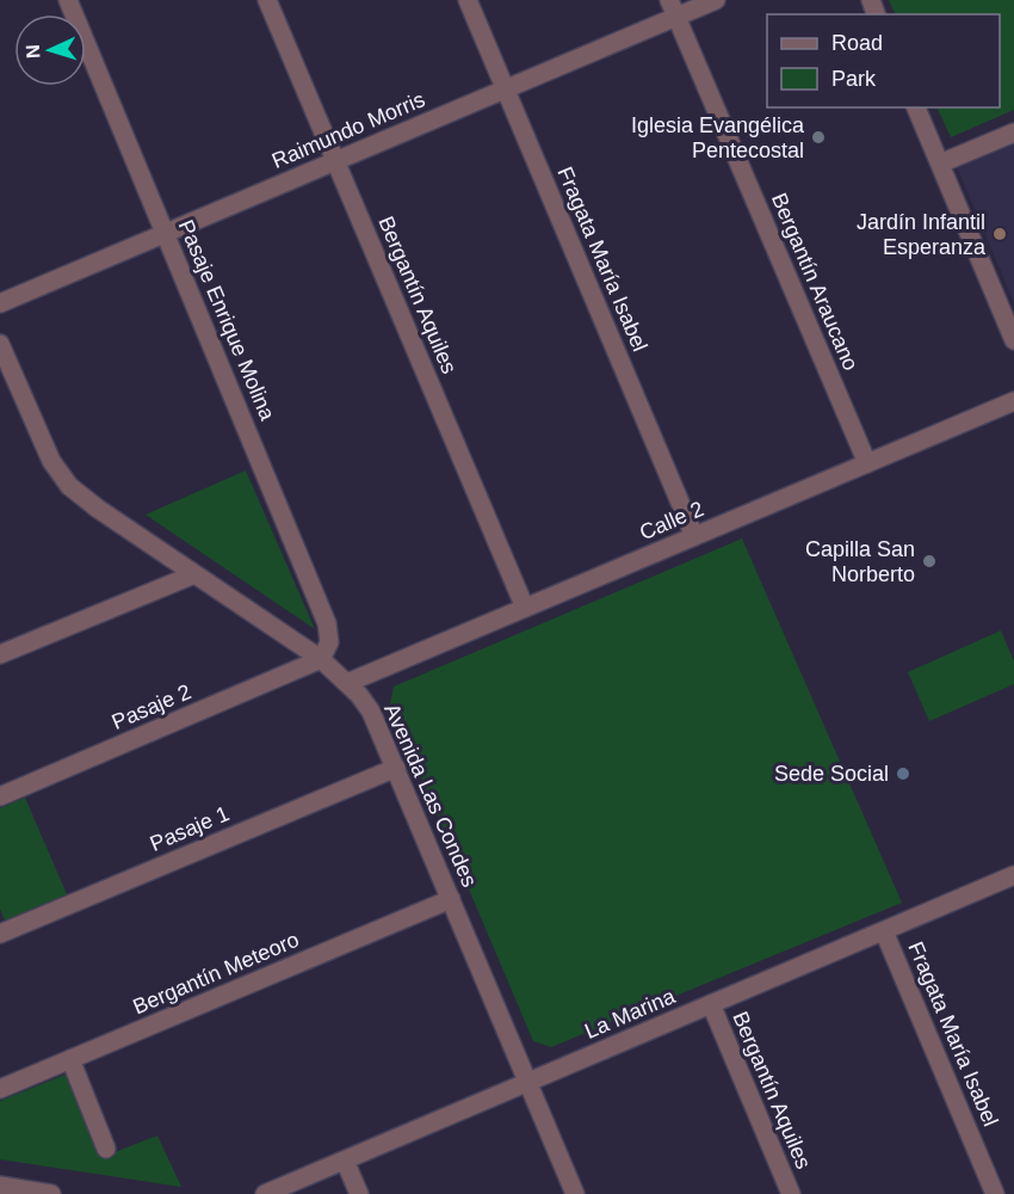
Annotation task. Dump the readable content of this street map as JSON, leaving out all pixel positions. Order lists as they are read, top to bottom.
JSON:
{
  "streets": {
    "street": [
      "Raimundo Morris",
      "Fragata María Isabel",
      "Bergantín Araucano",
      "Bergantín Aquiles",
      "Pasaje Enrique Molina",
      "Calle 2",
      "Pasaje 2",
      "Avenida Las Condes",
      "Pasaje 1",
      "Bergantín Meteoro",
      "La Marina"
    ]
  },
  "crossings": [
    ["Raimundo Morris", "Fragata María Isabel"],
    ["Raimundo Morris", "Bergantín Araucano"],
    ["Raimundo Morris", "Bergantín Aquiles"],
    ["Raimundo Morris", "Pasaje Enrique Molina"],
    ["Fragata María Isabel", "Calle 2"],
    ["Fragata María Isabel", "La Marina"],
    ["Bergantín Araucano", "Calle 2"],
    ["Bergantín Aquiles", "Calle 2"],
    ["Bergantín Aquiles", "La Marina"],
    ["Pasaje Enrique Molina", "Pasaje 2"],
    ["Pasaje Enrique Molina", "Avenida Las Condes"],
    ["Calle 2", "Avenida Las Condes"],
    ["Pasaje 2", "Avenida Las Condes"],
    ["Avenida Las Condes", "Pasaje 1"],
    ["Avenida Las Condes", "Bergantín Meteoro"],
    ["Avenida Las Condes", "La Marina"]
  ],
  "places": [
    "Iglesia Evangélica Pentecostal",
    "Jardín Infantil Esperanza",
    "Capilla San Norberto",
    "Sede Social"
  ],
  "legend": ["Road", "Park"],
  "north": "left"
}
